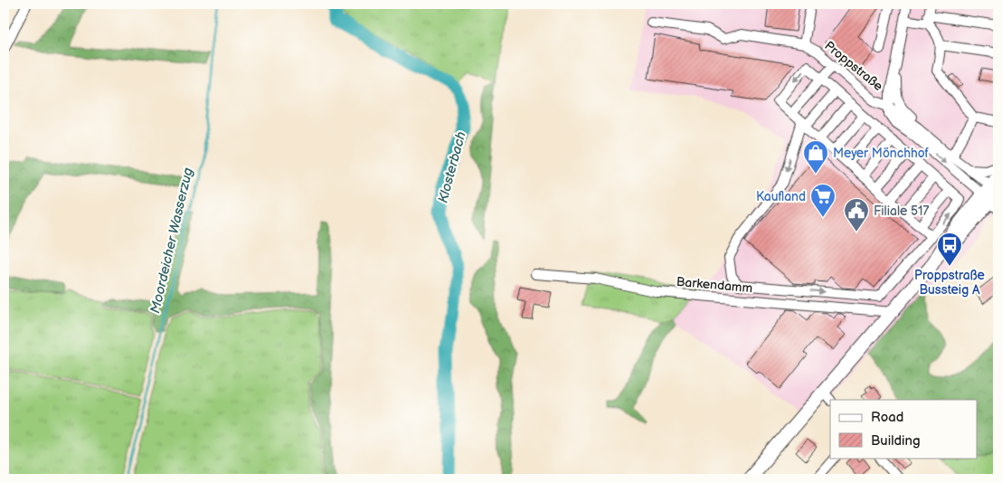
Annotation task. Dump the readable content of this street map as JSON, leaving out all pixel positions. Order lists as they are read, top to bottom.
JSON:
{
  "streets": {
    "street": ["Proppstraße", "Barkendamm"]
  },
  "water": ["Klosterbach", "Moordeicher Wasserzug"],
  "places": {
    "shop": ["Meyer Mönchhof"],
    "supermarket": ["Kaufland"],
    "public building": ["Filiale 517"],
    "bus stop": ["Proppstraße Bussteig A"]
  },
  "legend": ["Road", "Building"]
}
